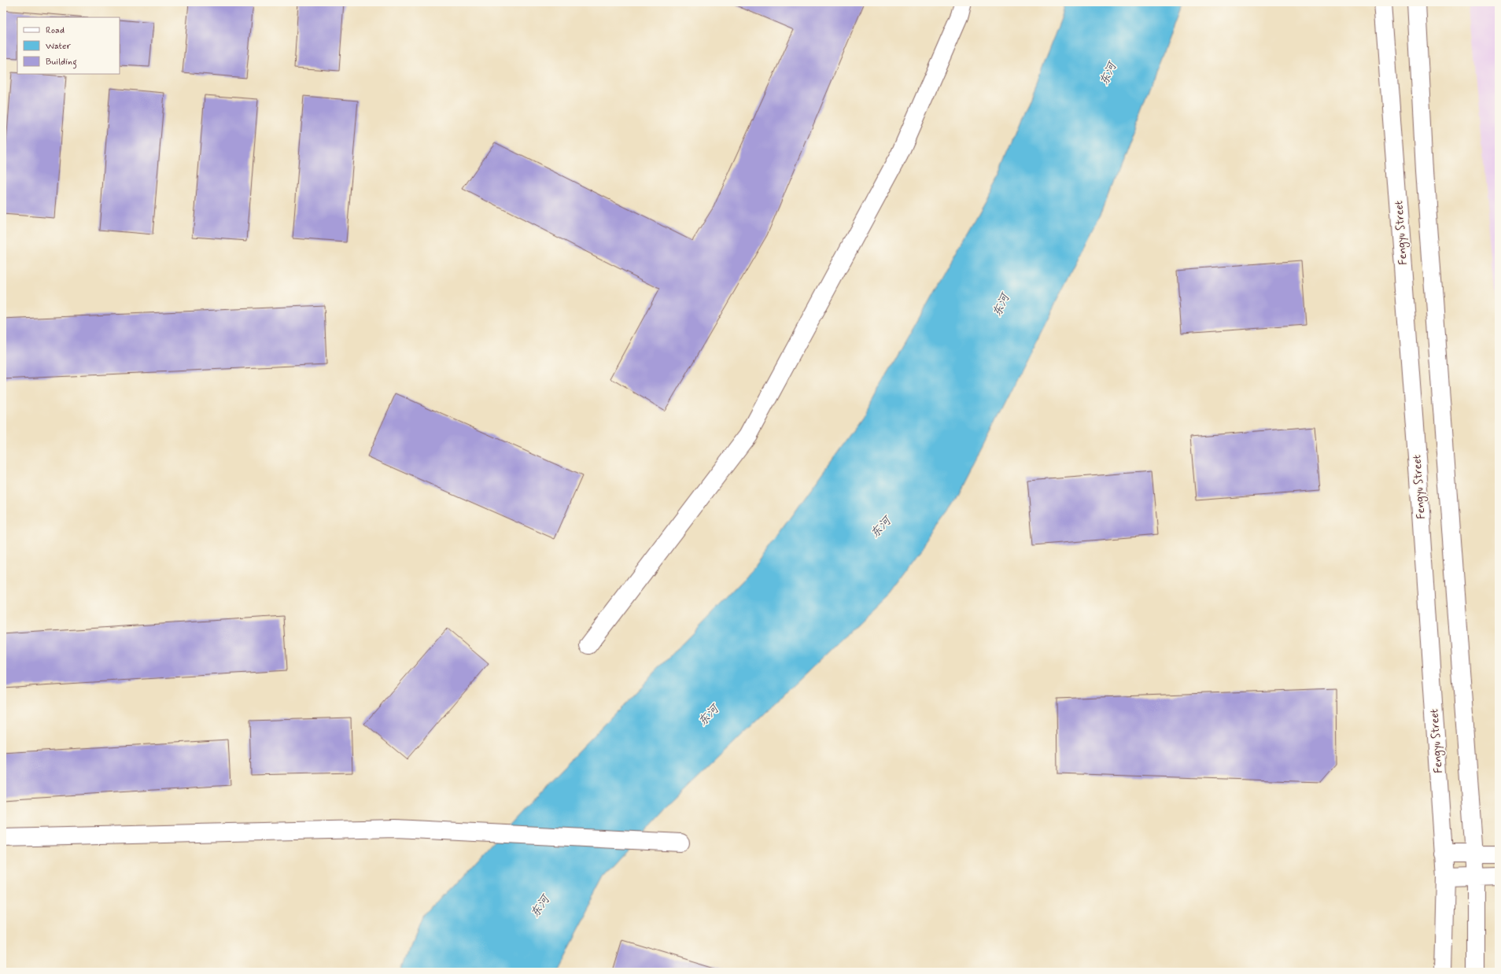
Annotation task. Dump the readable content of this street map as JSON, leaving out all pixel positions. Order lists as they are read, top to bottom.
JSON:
{
  "streets": {
    "street": ["Fengyu Street"]
  },
  "water": ["东河"],
  "legend": ["Road", "Water", "Building"]
}
